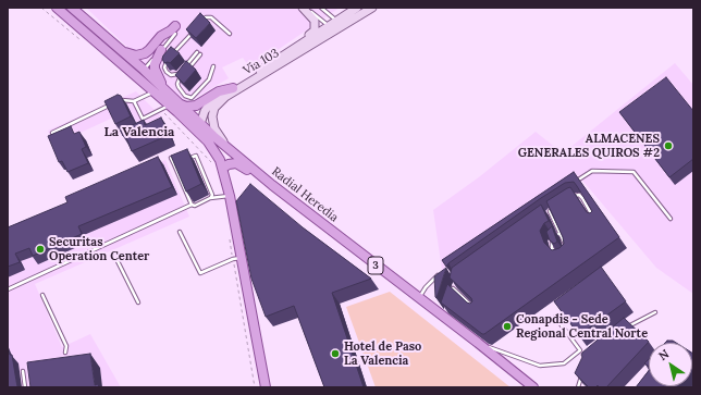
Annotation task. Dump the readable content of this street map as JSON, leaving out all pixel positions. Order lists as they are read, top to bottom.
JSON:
{
  "streets": {
    "main road": ["Vía 103", "Radial Heredia", "3"]
  },
  "crossings": [
    ["Vía 103", "Radial Heredia"]
  ],
  "districts": ["La Valencia"],
  "places": [
    "ALMACENES GENERALES QUIROS #2",
    "Securitas Operation Center",
    "Conapdis - Sede Regional Central Norte",
    "Hotel de Paso La Valencia"
  ],
  "north": "top left"
}
